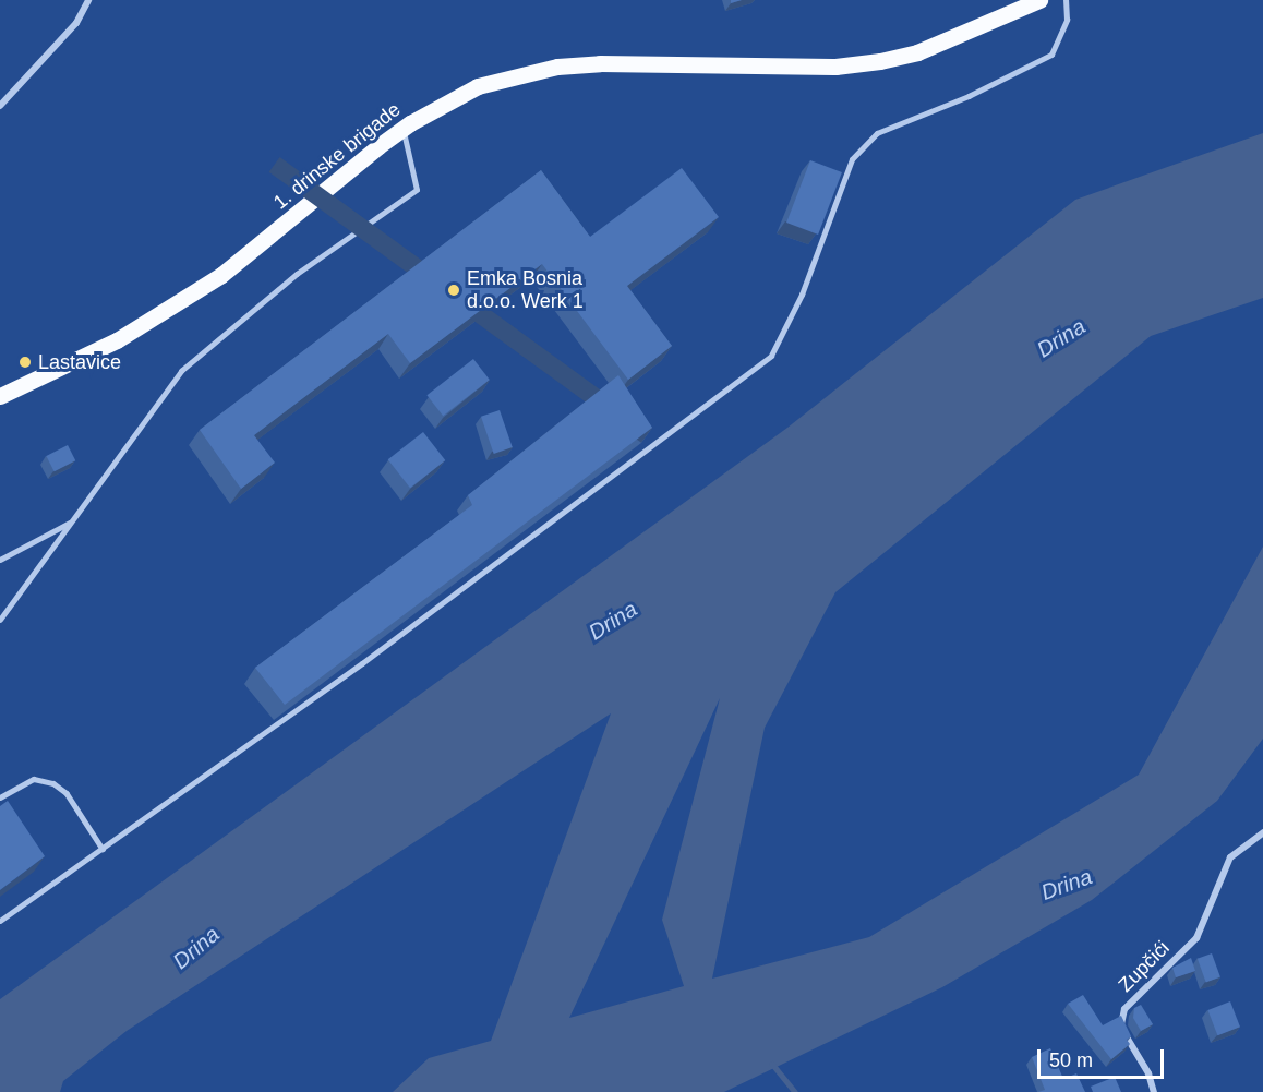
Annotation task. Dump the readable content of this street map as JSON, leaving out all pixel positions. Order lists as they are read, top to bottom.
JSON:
{
  "streets": {
    "main road": ["1. drinske brigade"],
    "street": ["Zupčići"]
  },
  "water": ["Drina"],
  "places": ["Emka Bosnia d.o.o. Werk 1", "Lastavice"],
  "scale_bar": "50 m"
}
